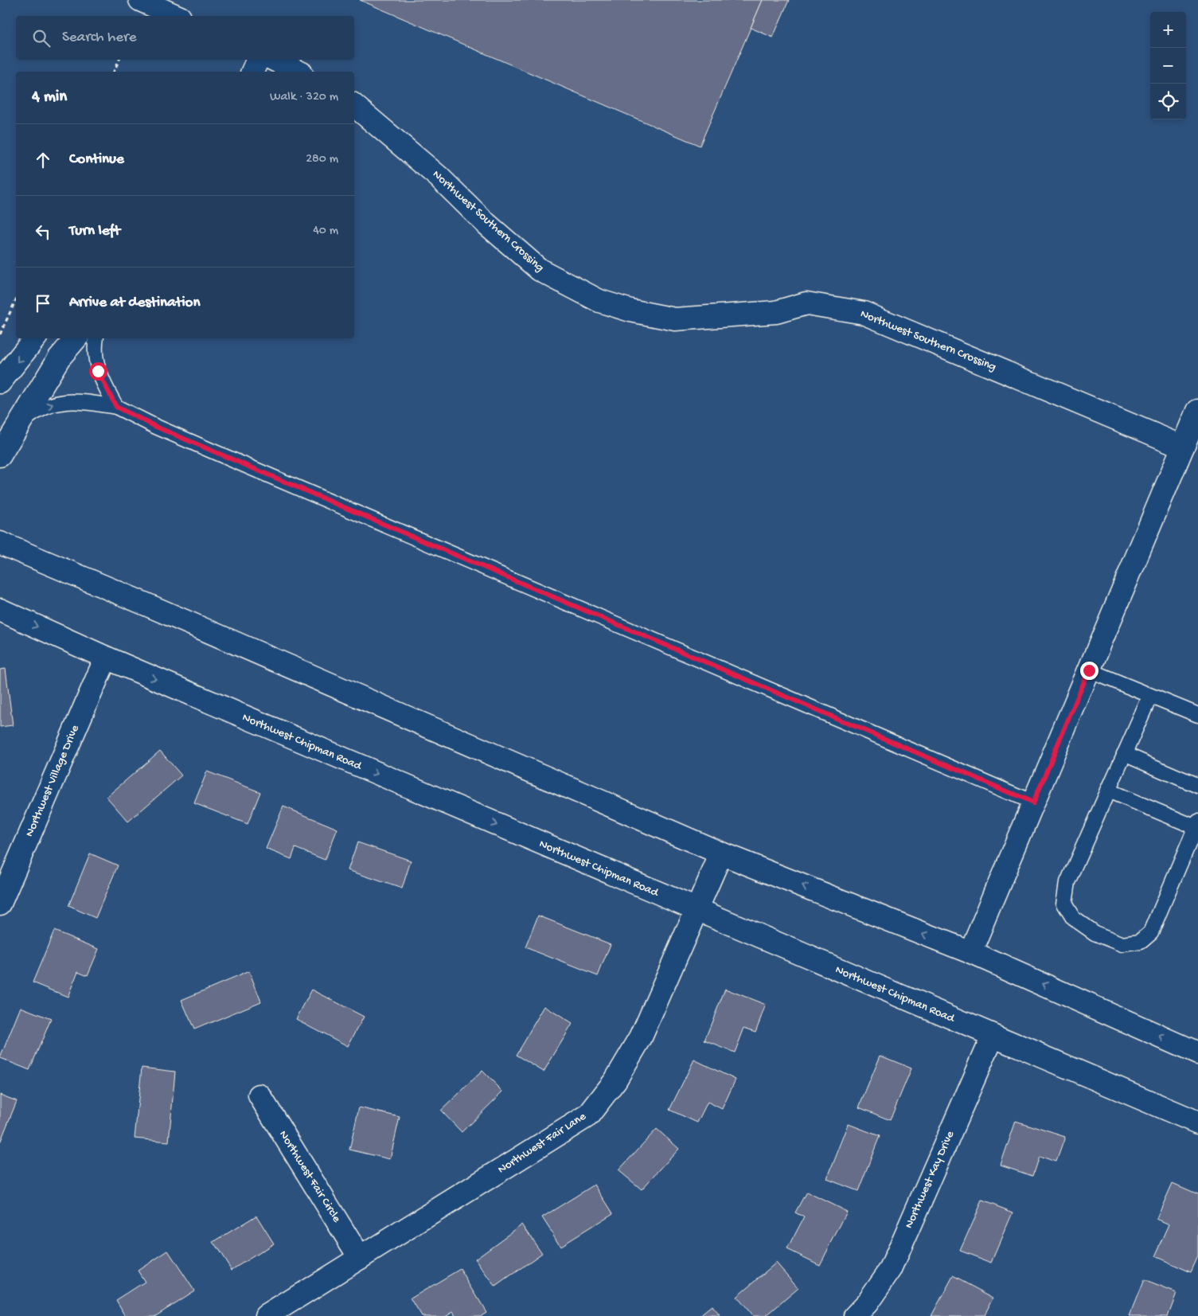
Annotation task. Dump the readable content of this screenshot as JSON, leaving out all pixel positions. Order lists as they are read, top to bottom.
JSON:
{
  "streets": {
    "street": [
      "Northwest Southern Crossing",
      "Northwest Chipman Road",
      "Northwest Village Drive",
      "Northwest Fair Lane",
      "Northwest Fair Circle",
      "Northwest Kay Drive"
    ]
  },
  "crossings": [
    ["Northwest Chipman Road", "Northwest Village Drive"],
    ["Northwest Chipman Road", "Northwest Fair Lane"],
    ["Northwest Chipman Road", "Northwest Kay Drive"],
    ["Northwest Fair Lane", "Northwest Fair Circle"]
  ],
  "page": {
    "map_buttons": ["+", "−"],
    "search": "Search here",
    "heading": ["4 min", "Walk · 320 m"],
    "list": [
      ["Continue", "280 m"],
      ["Turn left", "40 m"],
      "Arrive at destination"
    ]
  }
}
